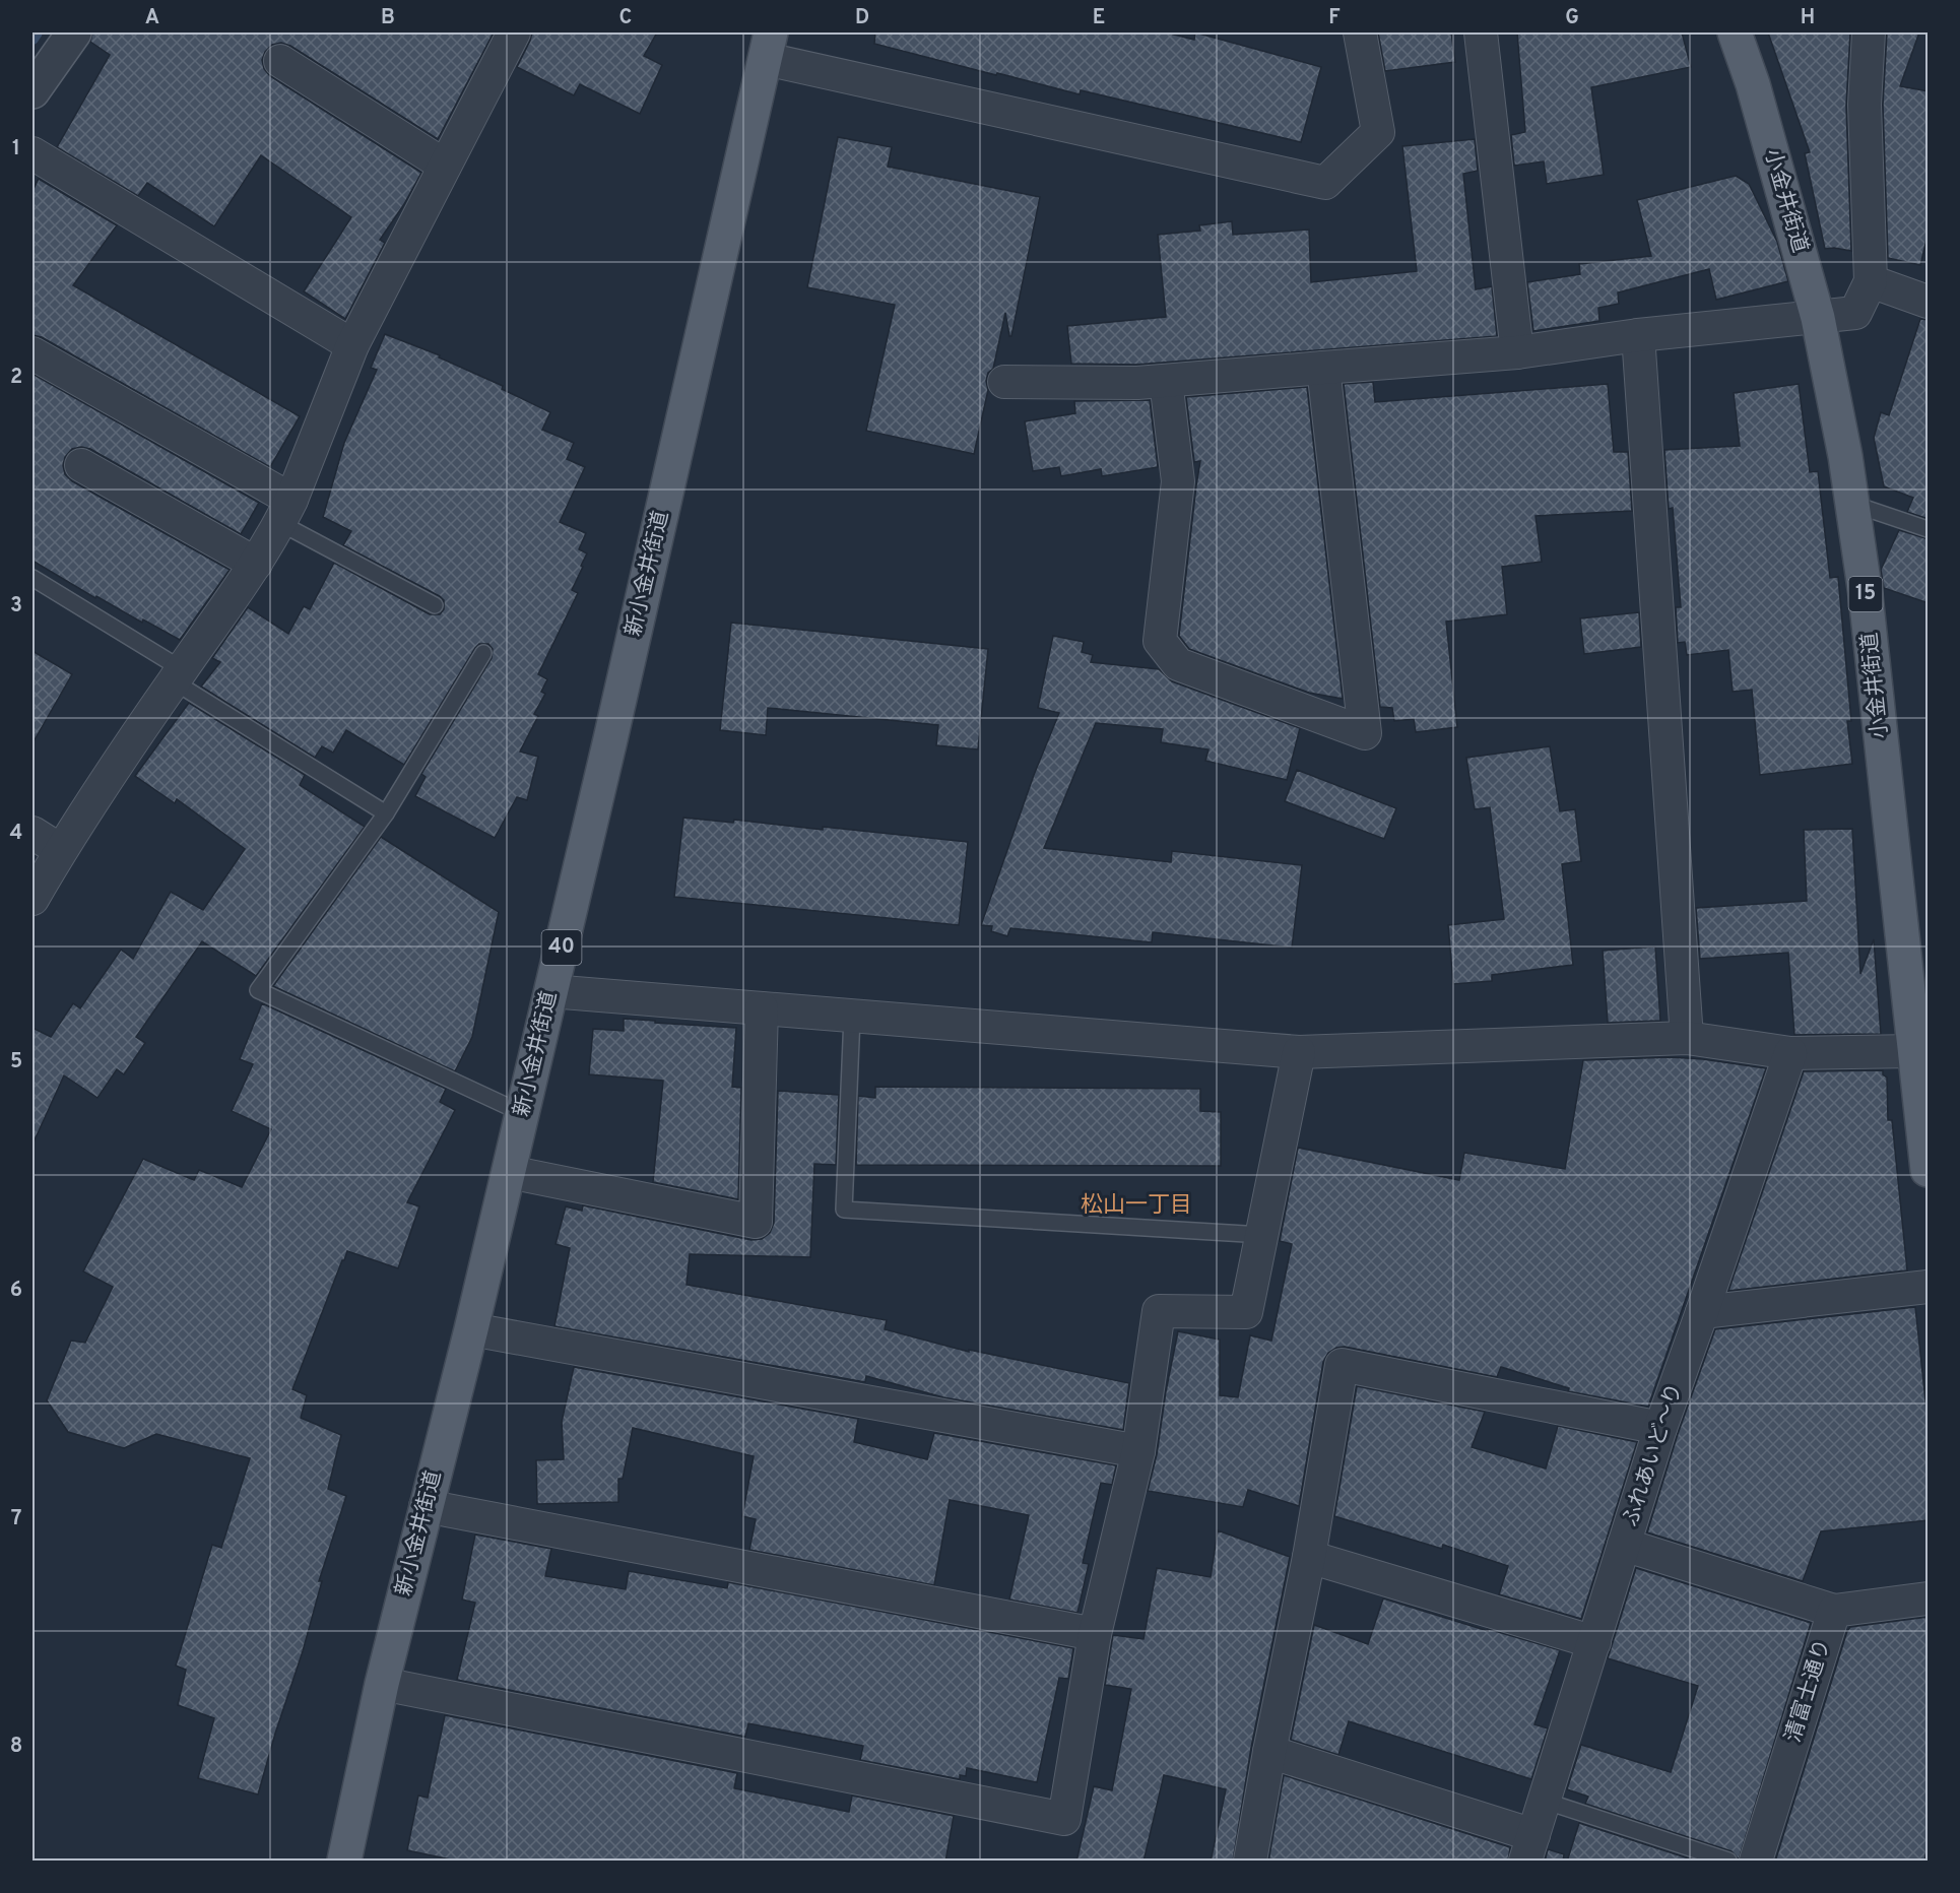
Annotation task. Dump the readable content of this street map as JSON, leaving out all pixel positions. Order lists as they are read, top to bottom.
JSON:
{
  "streets": {
    "main road": [
      "小金井街道",
      "新小金井街道",
      "15",
      "40"
    ],
    "street": ["ふれあいど～り", "清富士通り"]
  },
  "districts": ["松山一丁目"],
  "grid": {
    "columns": [
      "A",
      "B",
      "C",
      "D",
      "E",
      "F",
      "G",
      "H"
    ],
    "rows": [
      "1",
      "2",
      "3",
      "4",
      "5",
      "6",
      "7",
      "8"
    ]
  }
}
